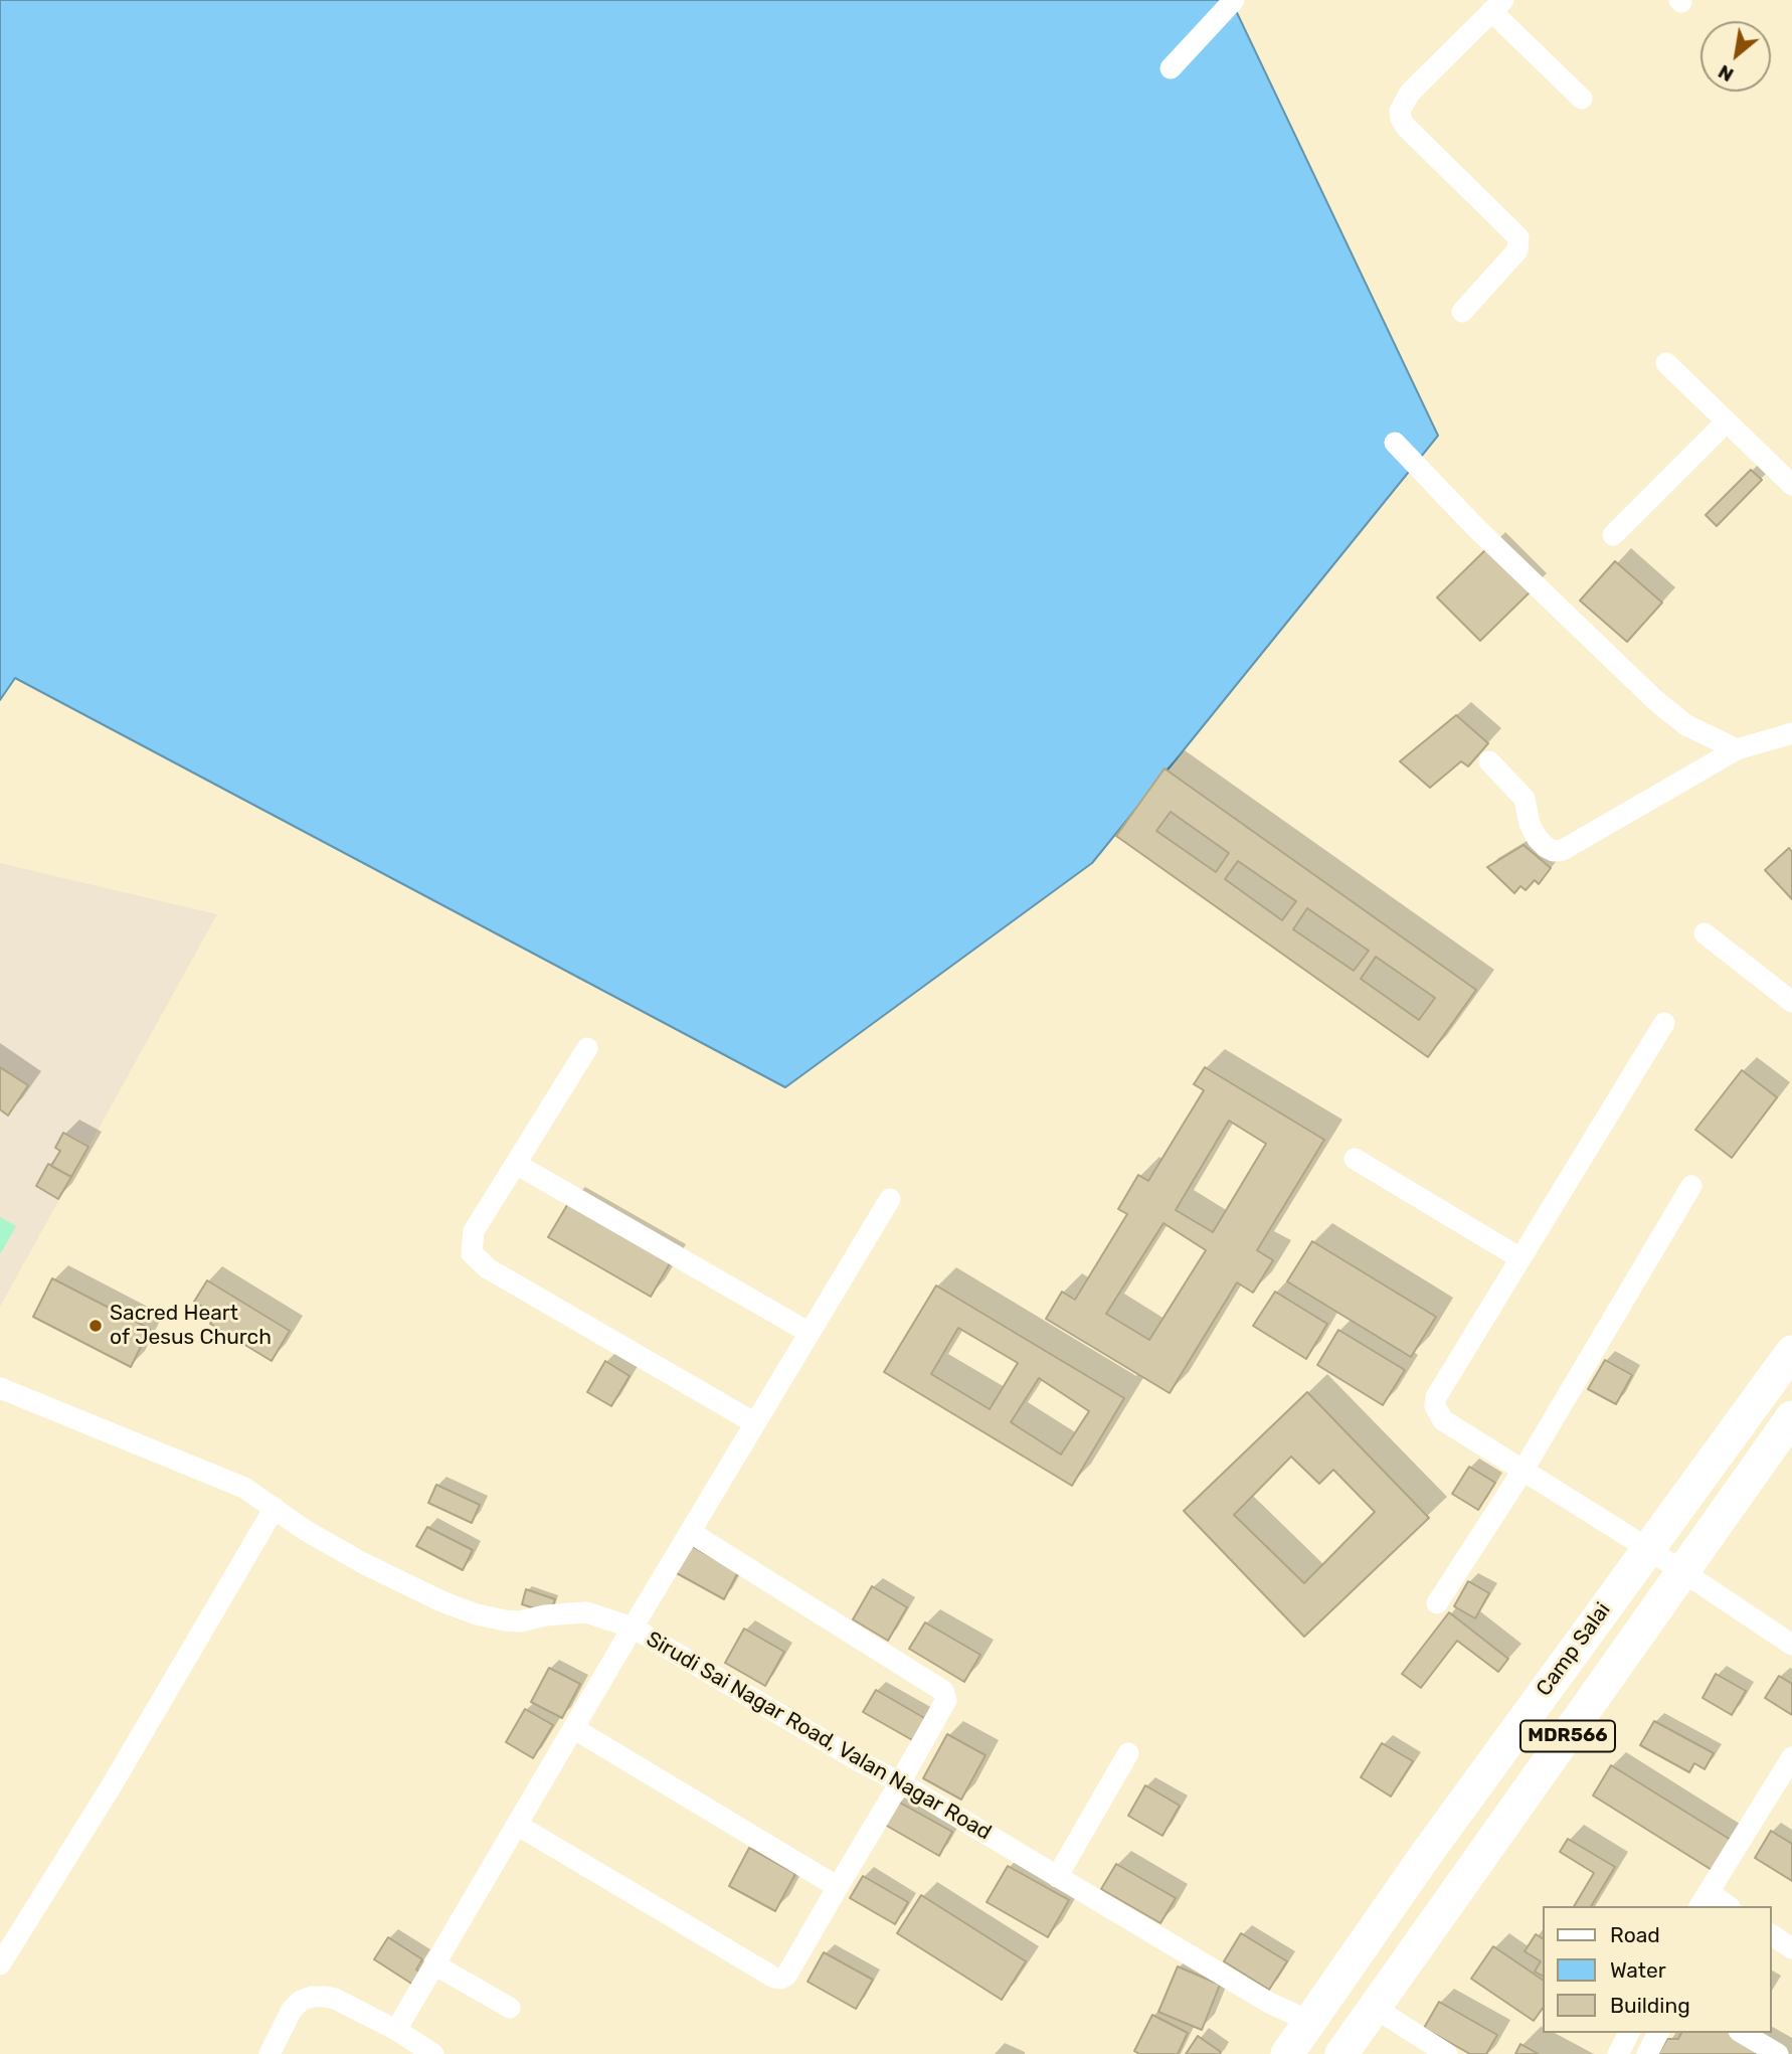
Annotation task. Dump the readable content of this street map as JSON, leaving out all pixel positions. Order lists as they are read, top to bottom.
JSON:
{
  "streets": {
    "main road": ["Camp Salai", "MDR566"],
    "street": ["Sirudi Sai Nagar Road, Valan Nagar Road"]
  },
  "crossings": [
    ["Camp Salai", "Sirudi Sai Nagar Road, Valan Nagar Road"]
  ],
  "places": ["Sacred Heart of Jesus Church"],
  "legend": ["Road", "Water", "Building"],
  "north": "bottom left"
}
